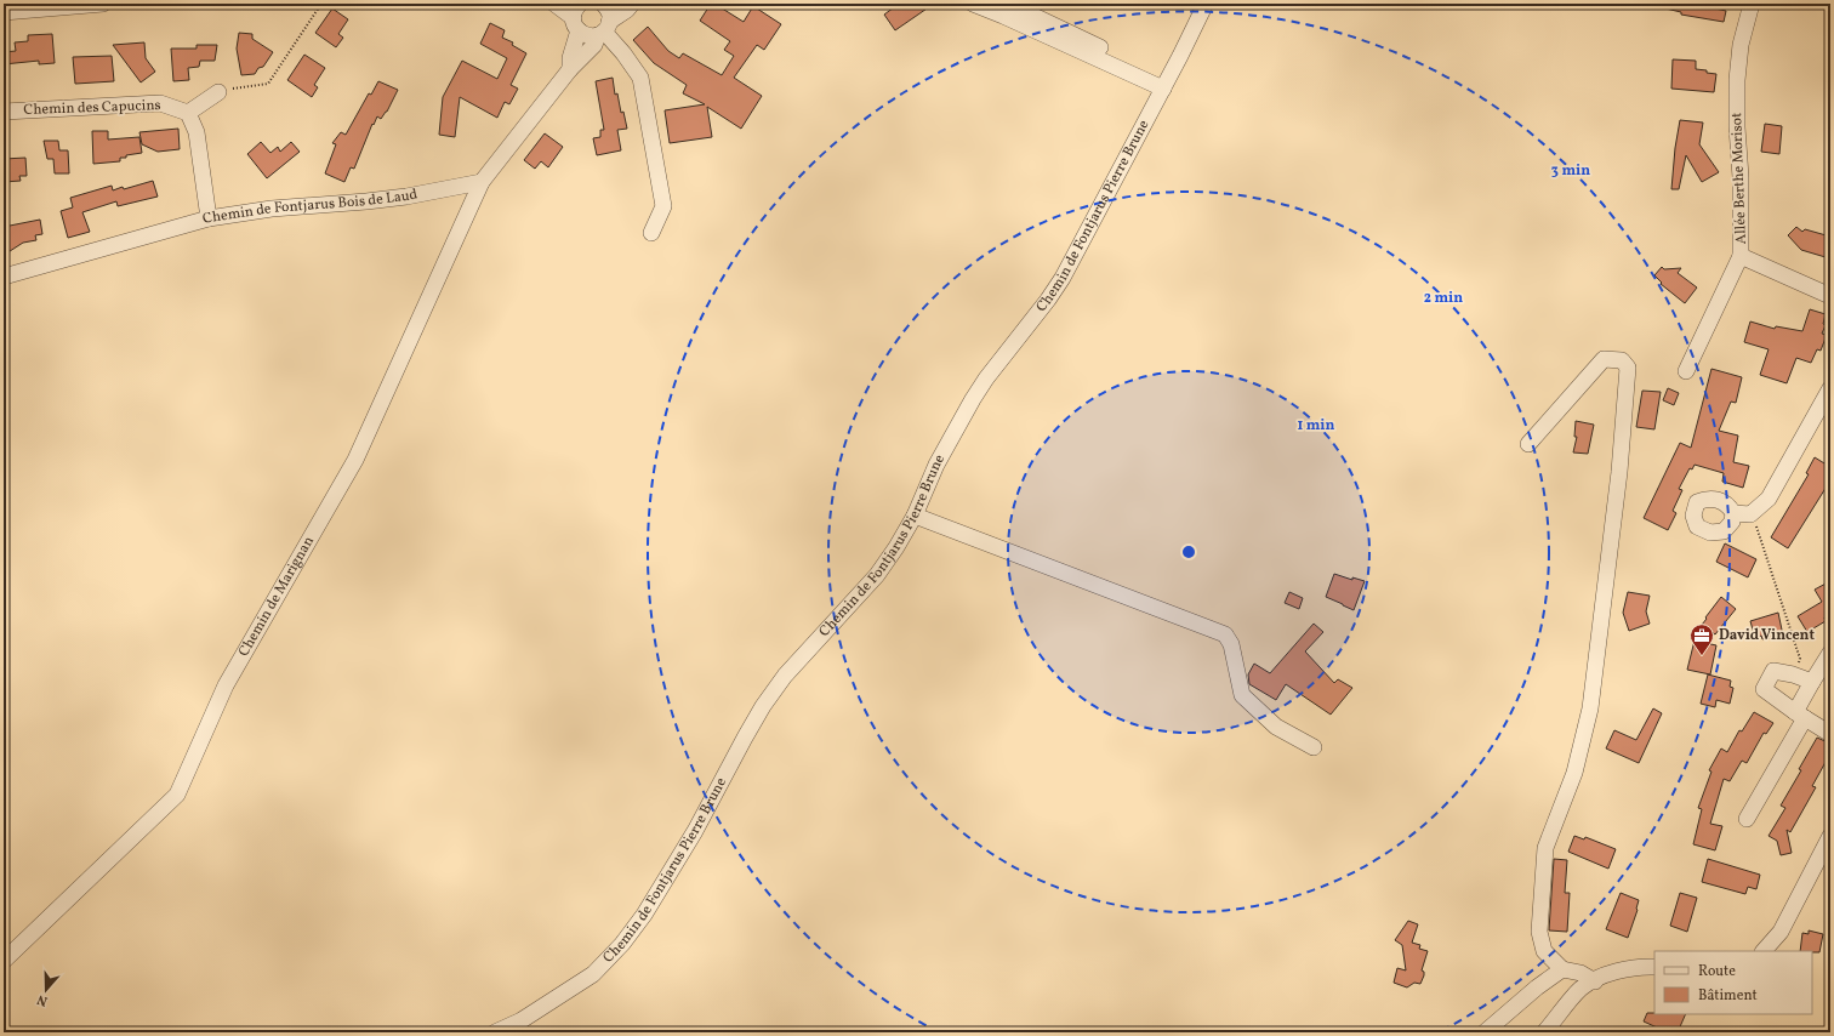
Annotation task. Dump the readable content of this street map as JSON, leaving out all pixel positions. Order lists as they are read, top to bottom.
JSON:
{
  "streets": {
    "street": [
      "Chemin des Capucins",
      "Allée Berthe Morisot",
      "Chemin de Fontjarus Bois de Laud",
      "Chemin de Fontjarus Pierre Brune",
      "Chemin de Marignan"
    ]
  },
  "crossings": [
    ["Chemin de Fontjarus Bois de Laud", "Chemin de Marignan"]
  ],
  "places": {
    "office": ["David Vincent"]
  },
  "legend": ["Route", "Bâtiment"],
  "north": "bottom",
  "rings": ["3 min", "2 min", "1 min"]
}
